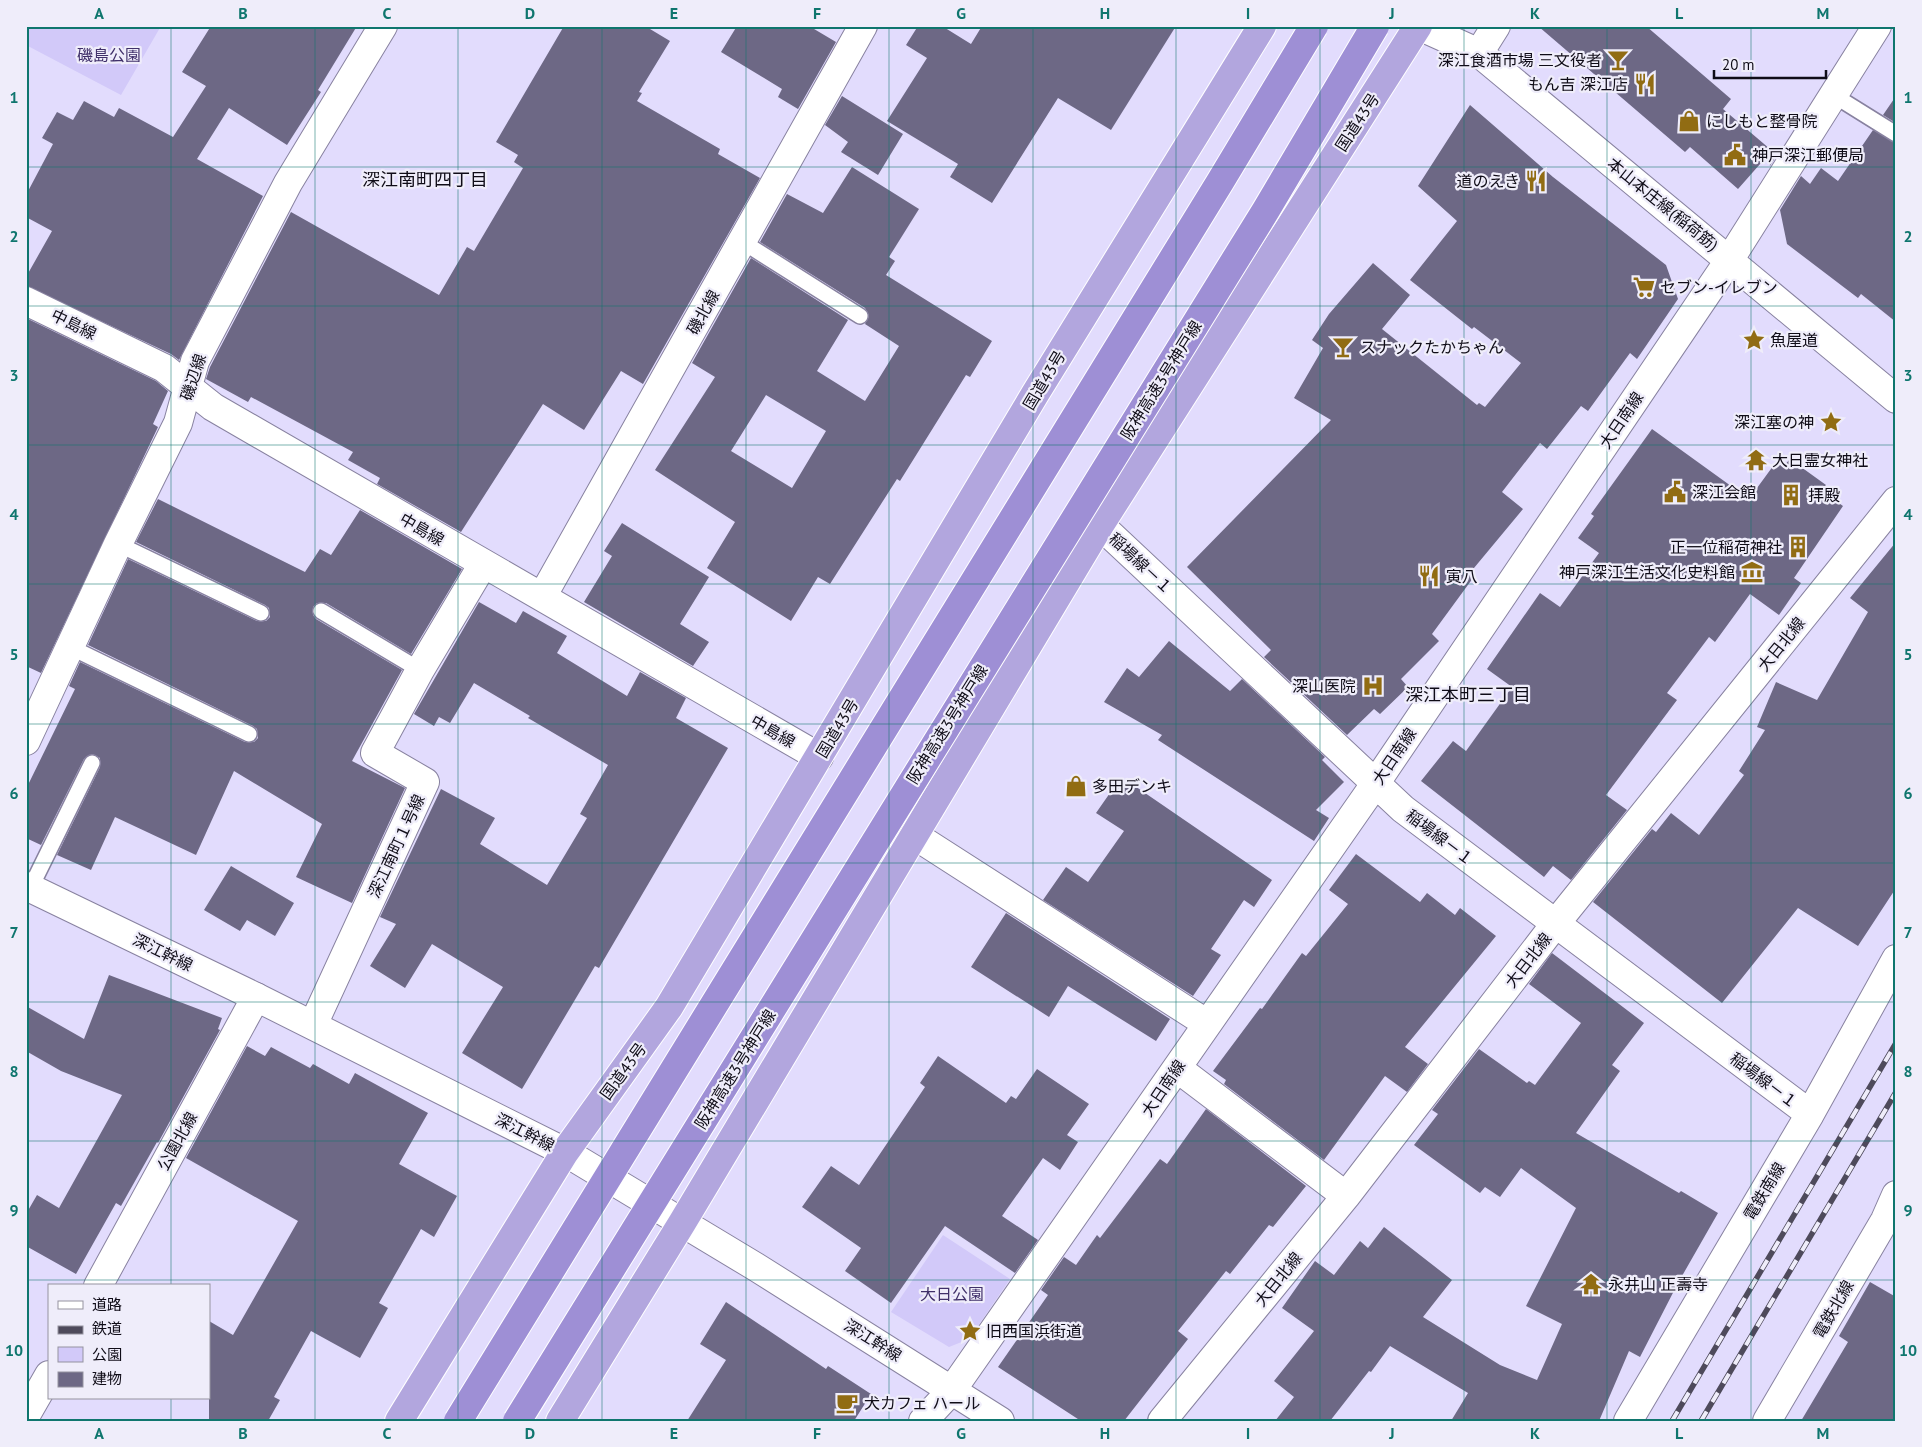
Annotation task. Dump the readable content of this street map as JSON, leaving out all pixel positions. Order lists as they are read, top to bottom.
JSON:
{
  "streets": {
    "highway": ["国道43号", "阪神高速3号神戸線"],
    "street": [
      "本山本庄線(稲荷筋)",
      "磯北線",
      "中島線",
      "磯辺線",
      "大日南線",
      "稲場線－１",
      "大日北線",
      "深江南町１号線",
      "深江幹線",
      "公園北線",
      "電鉄南線",
      "電鉄北線"
    ]
  },
  "crossings": [
    ["国道43号", "本山本庄線(稲荷筋)"],
    ["国道43号", "中島線"],
    ["国道43号", "稲場線－１"],
    ["国道43号", "深江幹線"],
    ["本山本庄線(稲荷筋)", "大日南線"],
    ["磯北線", "中島線"],
    ["中島線", "磯辺線"],
    ["中島線", "深江南町１号線"],
    ["大日南線", "稲場線－１"],
    ["大日南線", "深江幹線"],
    ["稲場線－１", "大日北線"],
    ["稲場線－１", "電鉄南線"],
    ["深江南町１号線", "深江幹線"],
    ["深江幹線", "公園北線"]
  ],
  "districts": ["深江南町四丁目", "深江本町三丁目"],
  "parks": ["磯島公園", "大日公園"],
  "places": {
    "bar": ["深江食酒市場 三文役者", "スナックたかちゃん"],
    "restaurant": ["もん吉 深江店", "道のえき", "寅八"],
    "shop": ["にしもと整骨院", "多田デンキ"],
    "public building": ["神戸深江郵便局", "深江会館"],
    "supermarket": ["セブン-イレブン"],
    "place": ["魚屋道", "深江塞の神", "旧西国浜街道"],
    "temple": ["大日霊女神社", "永井山 正壽寺"],
    "building": ["拝殿", "正一位稲荷神社"],
    "museum": ["神戸深江生活文化史料館"],
    "hospital": ["深山医院"],
    "cafe": ["犬カフェ ハール"]
  },
  "legend": [
    "道路",
    "鉄道",
    "公園",
    "建物"
  ],
  "scale_bar": "20 m",
  "grid": {
    "columns": [
      "A",
      "B",
      "C",
      "D",
      "E",
      "F",
      "G",
      "H",
      "I",
      "J",
      "K",
      "L",
      "M"
    ],
    "rows": [
      "1",
      "2",
      "3",
      "4",
      "5",
      "6",
      "7",
      "8",
      "9",
      "10"
    ]
  }
}
